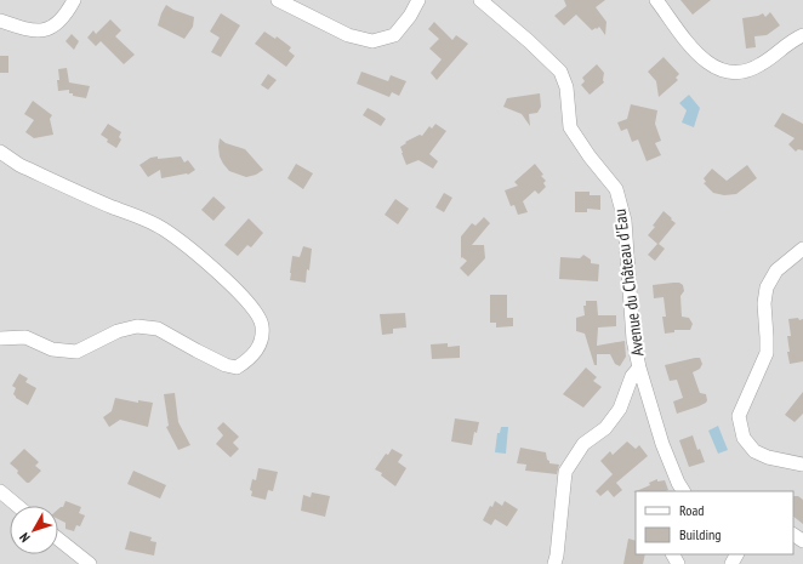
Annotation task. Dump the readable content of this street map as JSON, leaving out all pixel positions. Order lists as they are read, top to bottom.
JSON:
{
  "streets": {
    "street": ["Avenue du Château d'Eau"]
  },
  "legend": ["Road", "Building"],
  "north": "bottom left"
}
